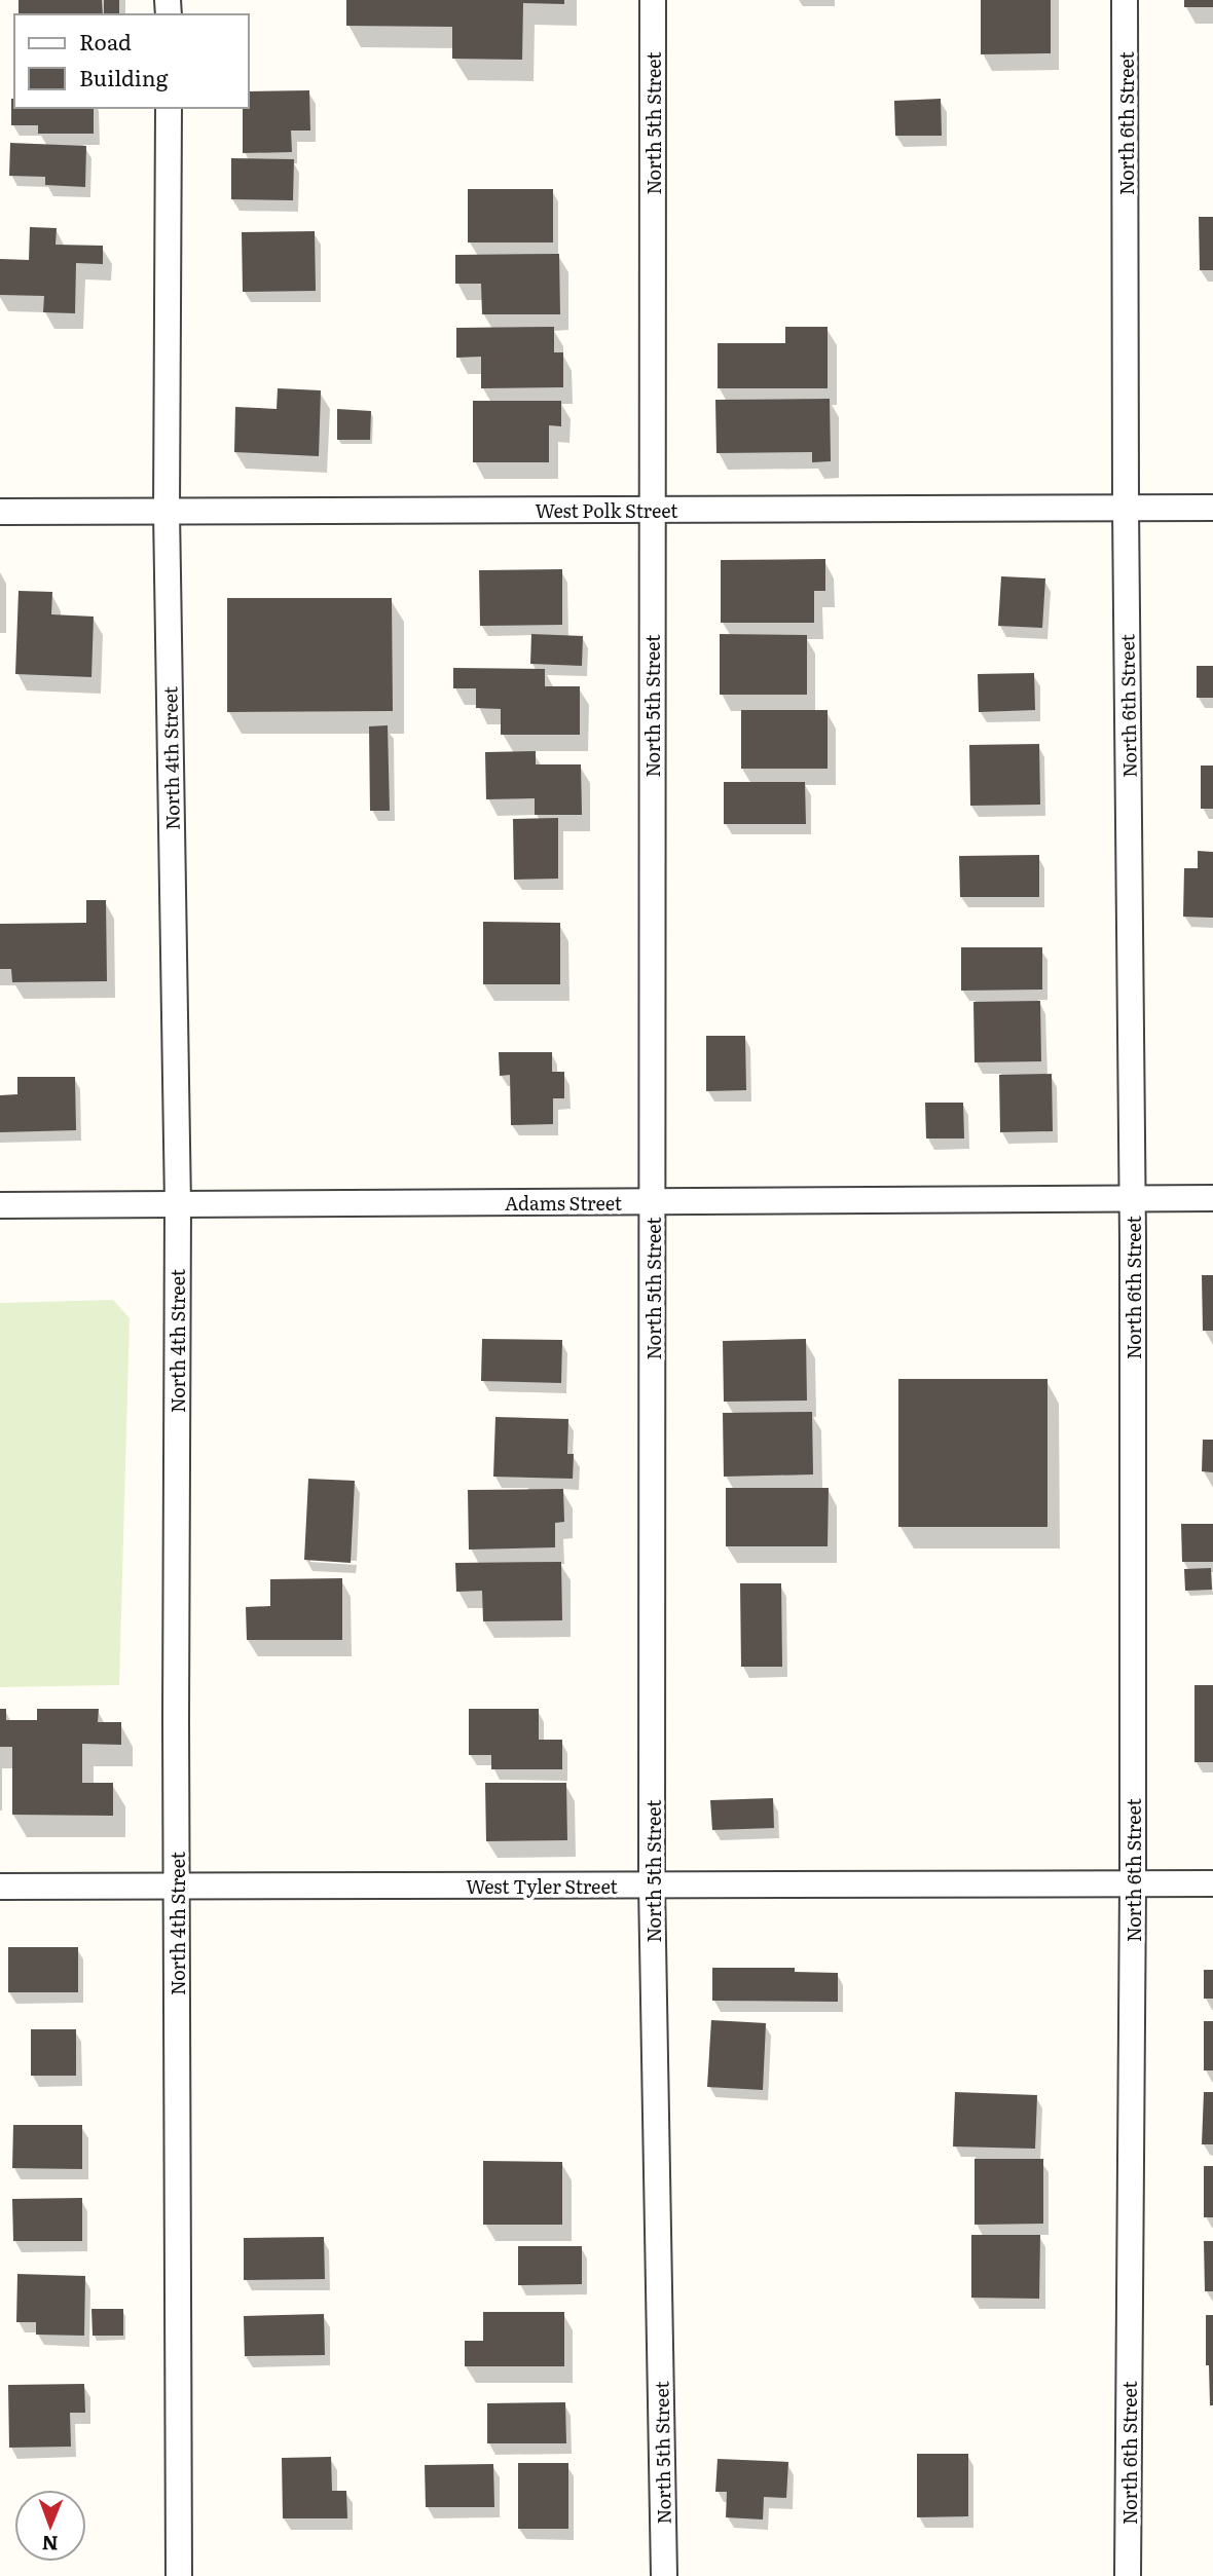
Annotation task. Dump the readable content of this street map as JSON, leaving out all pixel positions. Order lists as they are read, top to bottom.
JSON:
{
  "streets": {
    "street": [
      "North 5th Street",
      "North 6th Street",
      "West Polk Street",
      "North 4th Street",
      "Adams Street",
      "West Tyler Street"
    ]
  },
  "crossings": [
    ["North 5th Street", "West Polk Street"],
    ["North 5th Street", "Adams Street"],
    ["North 5th Street", "West Tyler Street"],
    ["North 6th Street", "West Polk Street"],
    ["North 6th Street", "Adams Street"],
    ["North 6th Street", "West Tyler Street"],
    ["West Polk Street", "North 4th Street"],
    ["North 4th Street", "Adams Street"],
    ["North 4th Street", "West Tyler Street"]
  ],
  "legend": ["Road", "Building"],
  "north": "bottom"
}
